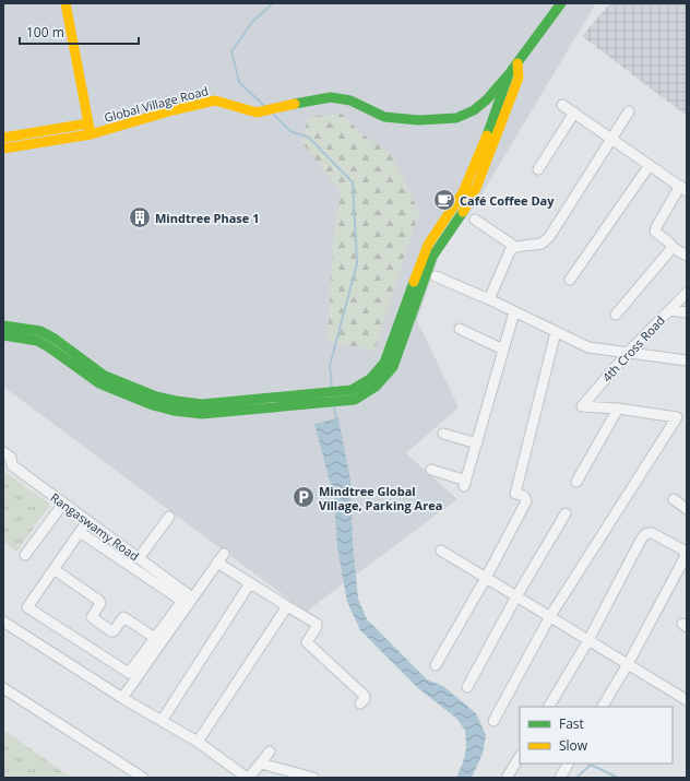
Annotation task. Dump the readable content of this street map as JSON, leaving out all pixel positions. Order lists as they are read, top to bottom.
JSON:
{
  "streets": {
    "street": ["Global Village Road", "4th Cross Road", "Rangaswamy Road"]
  },
  "places": {
    "cafe": ["Café Coffee Day"],
    "building": ["Mindtree Phase 1"],
    "parking": ["Mindtree Global Village, Parking Area"]
  },
  "legend": ["Fast", "Slow"],
  "scale_bar": "100 m"
}
